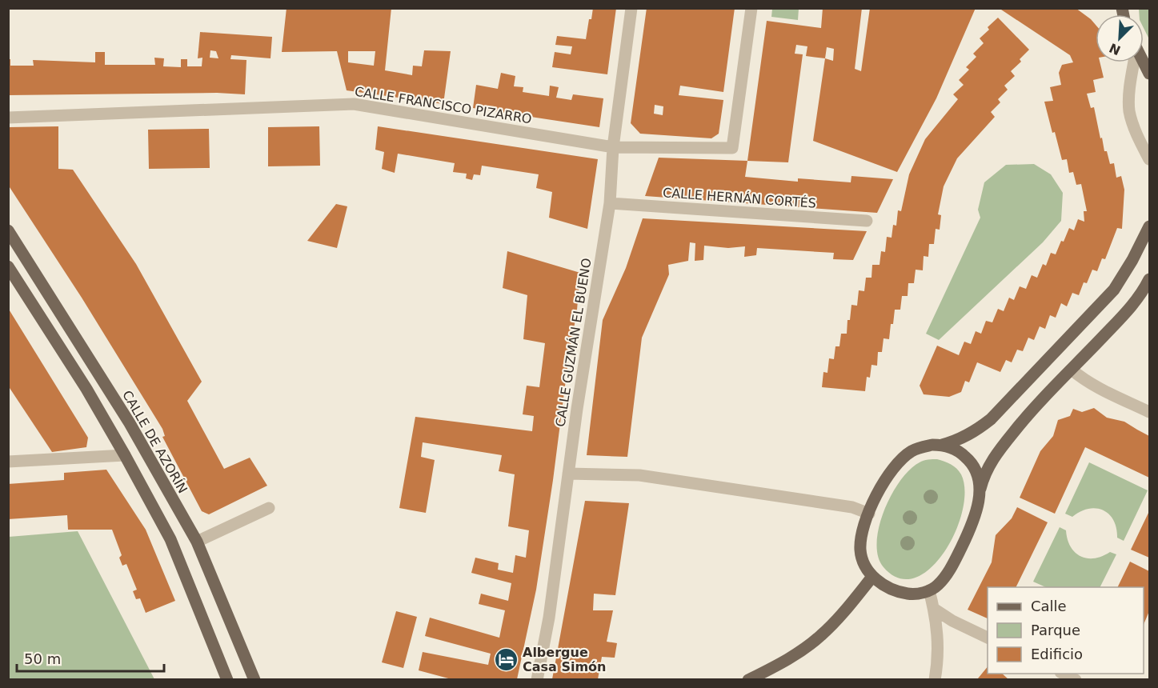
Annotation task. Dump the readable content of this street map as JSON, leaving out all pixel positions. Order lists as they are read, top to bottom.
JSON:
{
  "streets": {
    "main road": ["CALLE DE AZORÍN"],
    "street": ["CALLE FRANCISCO PIZARRO", "CALLE HERNÁN CORTÉS", "CALLE GUZMÁN EL BUENO"]
  },
  "crossings": [
    ["CALLE FRANCISCO PIZARRO", "CALLE GUZMÁN EL BUENO"],
    ["CALLE HERNÁN CORTÉS", "CALLE GUZMÁN EL BUENO"]
  ],
  "places": {
    "hotel": ["Albergue Casa Simón"]
  },
  "legend": ["Calle", "Parque", "Edificio"],
  "scale_bar": "50 m",
  "north": "bottom left"
}
